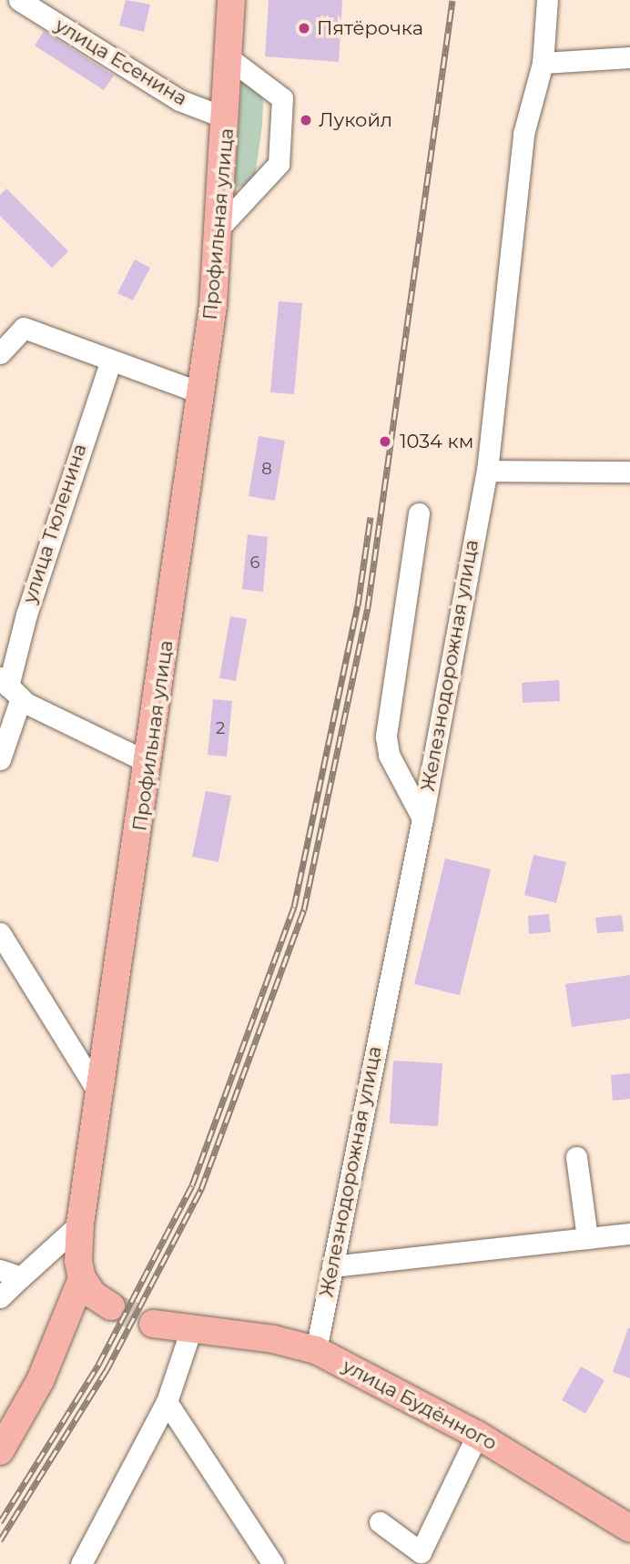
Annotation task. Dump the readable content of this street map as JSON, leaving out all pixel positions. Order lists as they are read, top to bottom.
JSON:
{
  "streets": {
    "main road": ["Профильная улица", "улица Будённого"],
    "street": ["улица Есенина", "улица Тюленина", "Железнодорожная улица"]
  },
  "crossings": [
    ["улица Есенина", "Профильная улица"],
    ["Железнодорожная улица", "улица Будённого"]
  ],
  "places": ["Пятёрочка", "Лукойл", "1034 км"],
  "house_numbers": ["8", "6", "2"]
}
